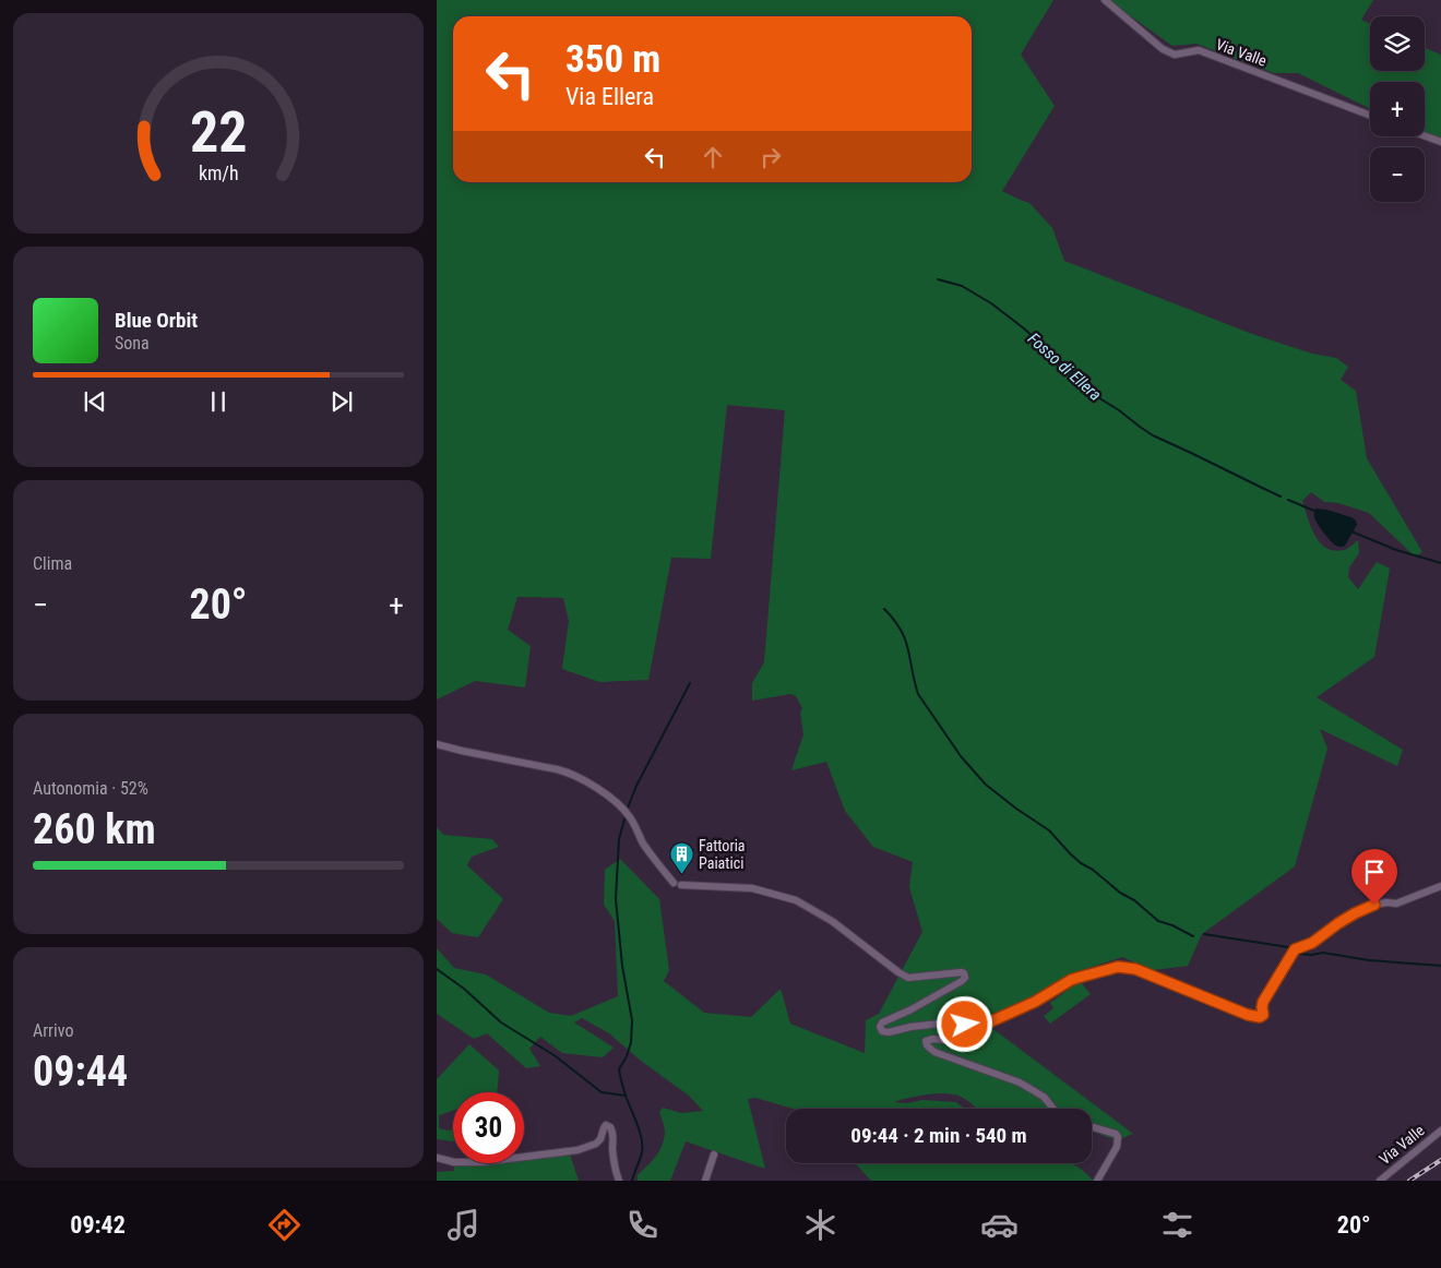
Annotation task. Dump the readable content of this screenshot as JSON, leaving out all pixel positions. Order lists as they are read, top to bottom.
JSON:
{
  "streets": {
    "street": ["Via Valle"]
  },
  "water": ["Fosso di Ellera"],
  "places": {
    "building": ["Fattoria Paiatici"]
  },
  "page": {
    "map_buttons": ["+", "−"],
    "turn": ["350 m", "Via Ellera"],
    "song": ["Blue Orbit", "Sona"],
    "tile": [
      "Clima",
      ["Autonomia · 52%", "260 km"],
      ["Arrivo", "09:44"]
    ],
    "heat": ["−", "20°", "+"],
    "limit": "30",
    "trip": "09:44 · 2 min · 540 m",
    "tabs": ["09:42", "20°"],
    "gauge": ["22", "km/h"]
  }
}
